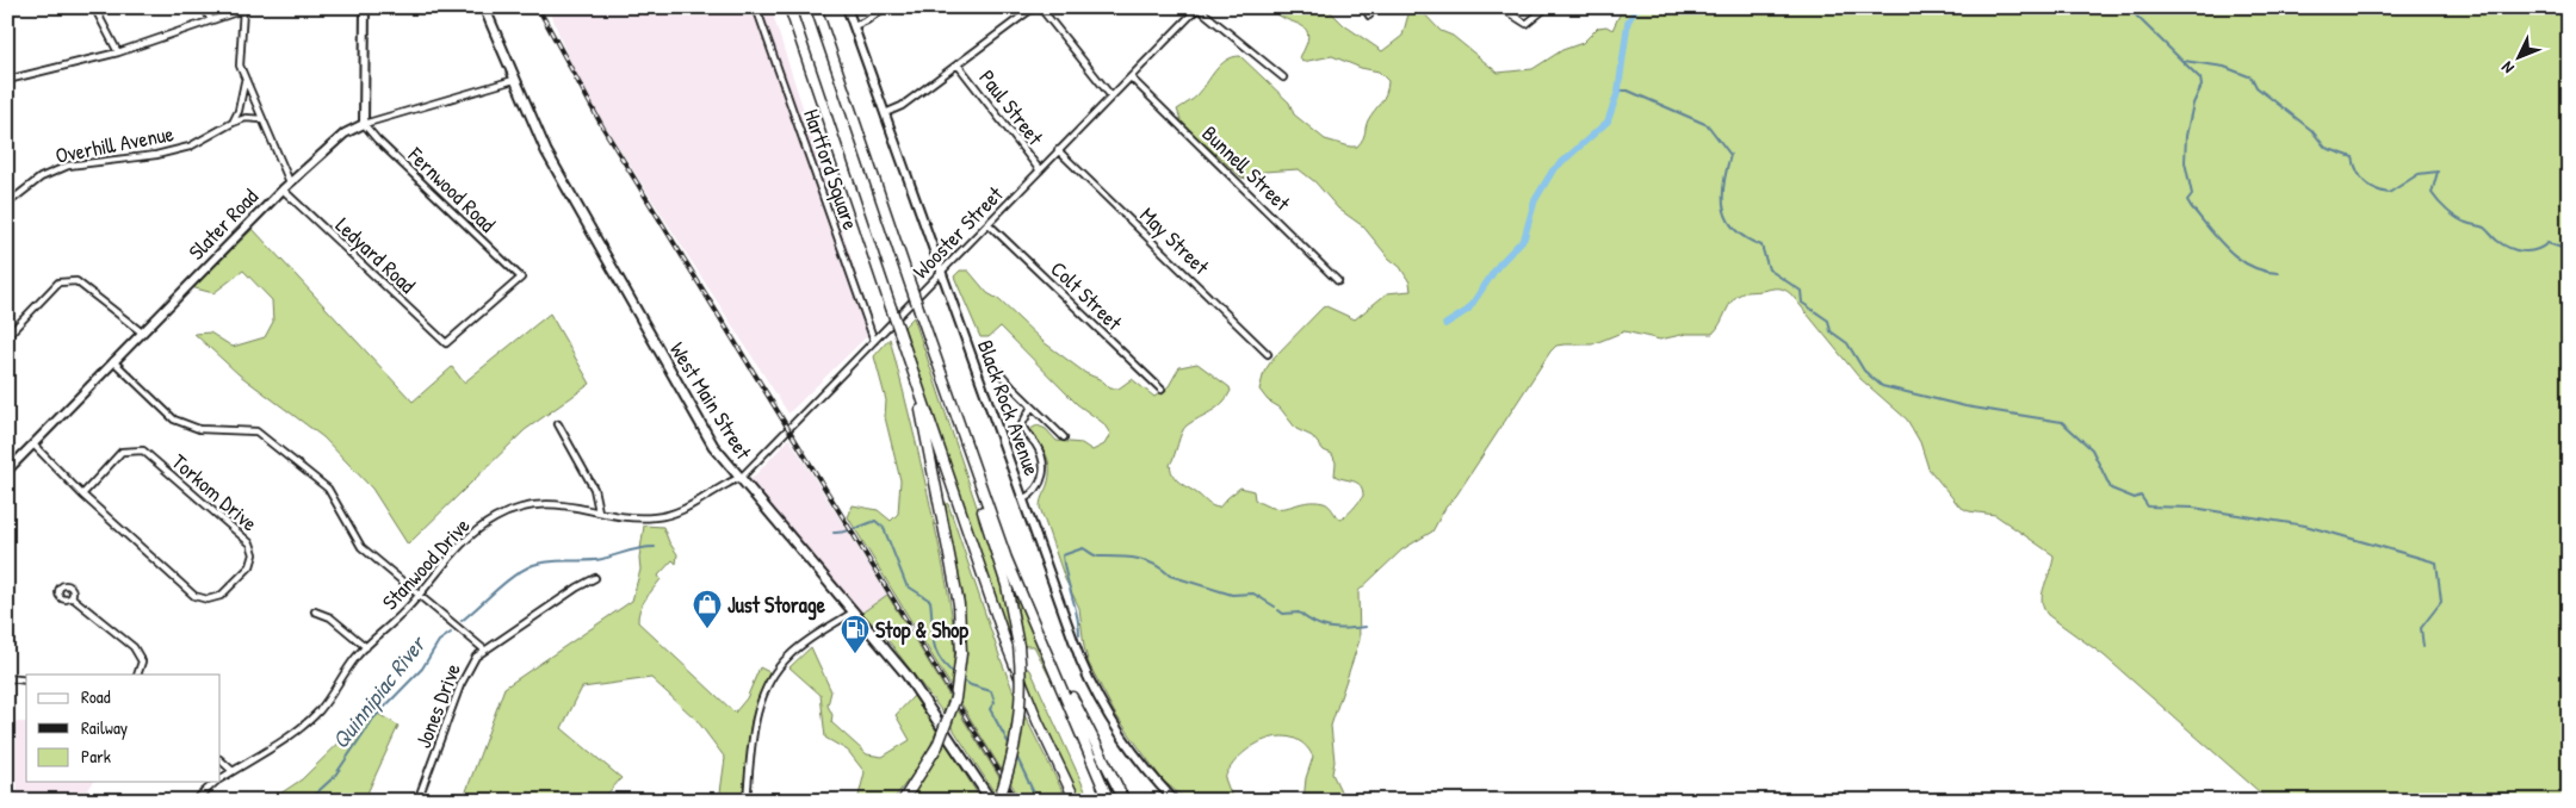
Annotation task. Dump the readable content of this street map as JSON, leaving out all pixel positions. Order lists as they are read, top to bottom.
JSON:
{
  "streets": {
    "main road": ["West Main Street"],
    "street": [
      "Paul Street",
      "Overhill Avenue",
      "Bunnell Street",
      "Hartford Square",
      "Fernwood Road",
      "Slater Road",
      "Wooster Street",
      "May Street",
      "Ledyard Road",
      "Colt Street",
      "Black Rock Avenue",
      "Torkom Drive",
      "Stanwood Drive",
      "Jones Drive"
    ]
  },
  "crossings": [
    ["Paul Street", "Wooster Street"],
    ["Bunnell Street", "Wooster Street"],
    ["Hartford Square", "Wooster Street"],
    ["Fernwood Road", "Slater Road"],
    ["Fernwood Road", "Ledyard Road"],
    ["Slater Road", "Ledyard Road"],
    ["Slater Road", "West Main Street"],
    ["Slater Road", "Torkom Drive"],
    ["Wooster Street", "May Street"],
    ["Wooster Street", "Colt Street"],
    ["Wooster Street", "West Main Street"],
    ["Wooster Street", "Black Rock Avenue"],
    ["Wooster Street", "Stanwood Drive"],
    ["West Main Street", "Stanwood Drive"]
  ],
  "water": ["Quinnipiac River"],
  "places": {
    "shop": ["Just Storage"],
    "fuel station": ["Stop & Shop"]
  },
  "legend": ["Road", "Railway", "Park"],
  "north": "bottom left"
}
